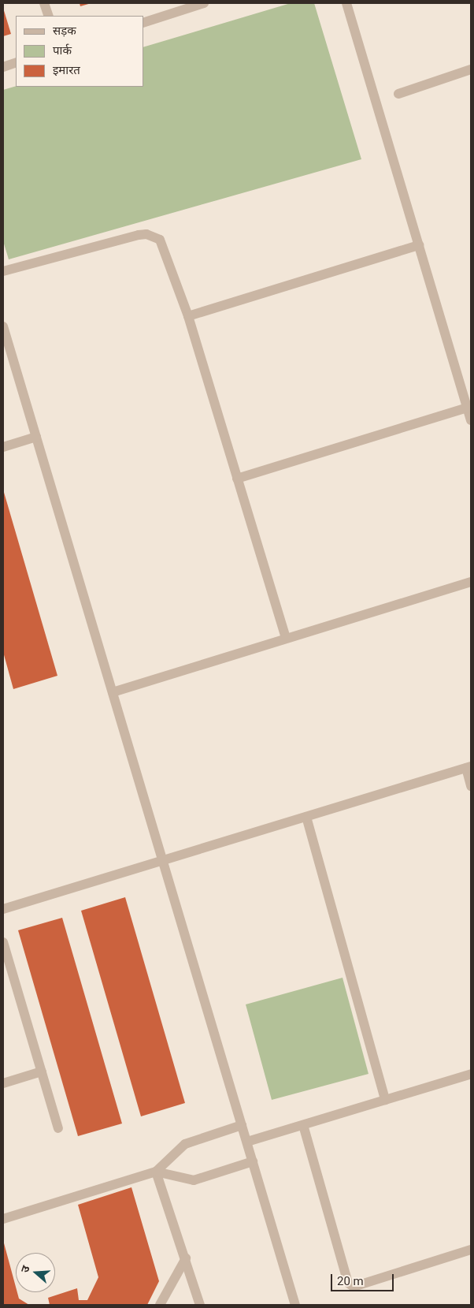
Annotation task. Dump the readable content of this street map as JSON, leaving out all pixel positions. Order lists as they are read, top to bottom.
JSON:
{
  "legend": ["सड़क", "पार्क", "इमारत"],
  "scale_bar": "20 m",
  "north": "left"
}
